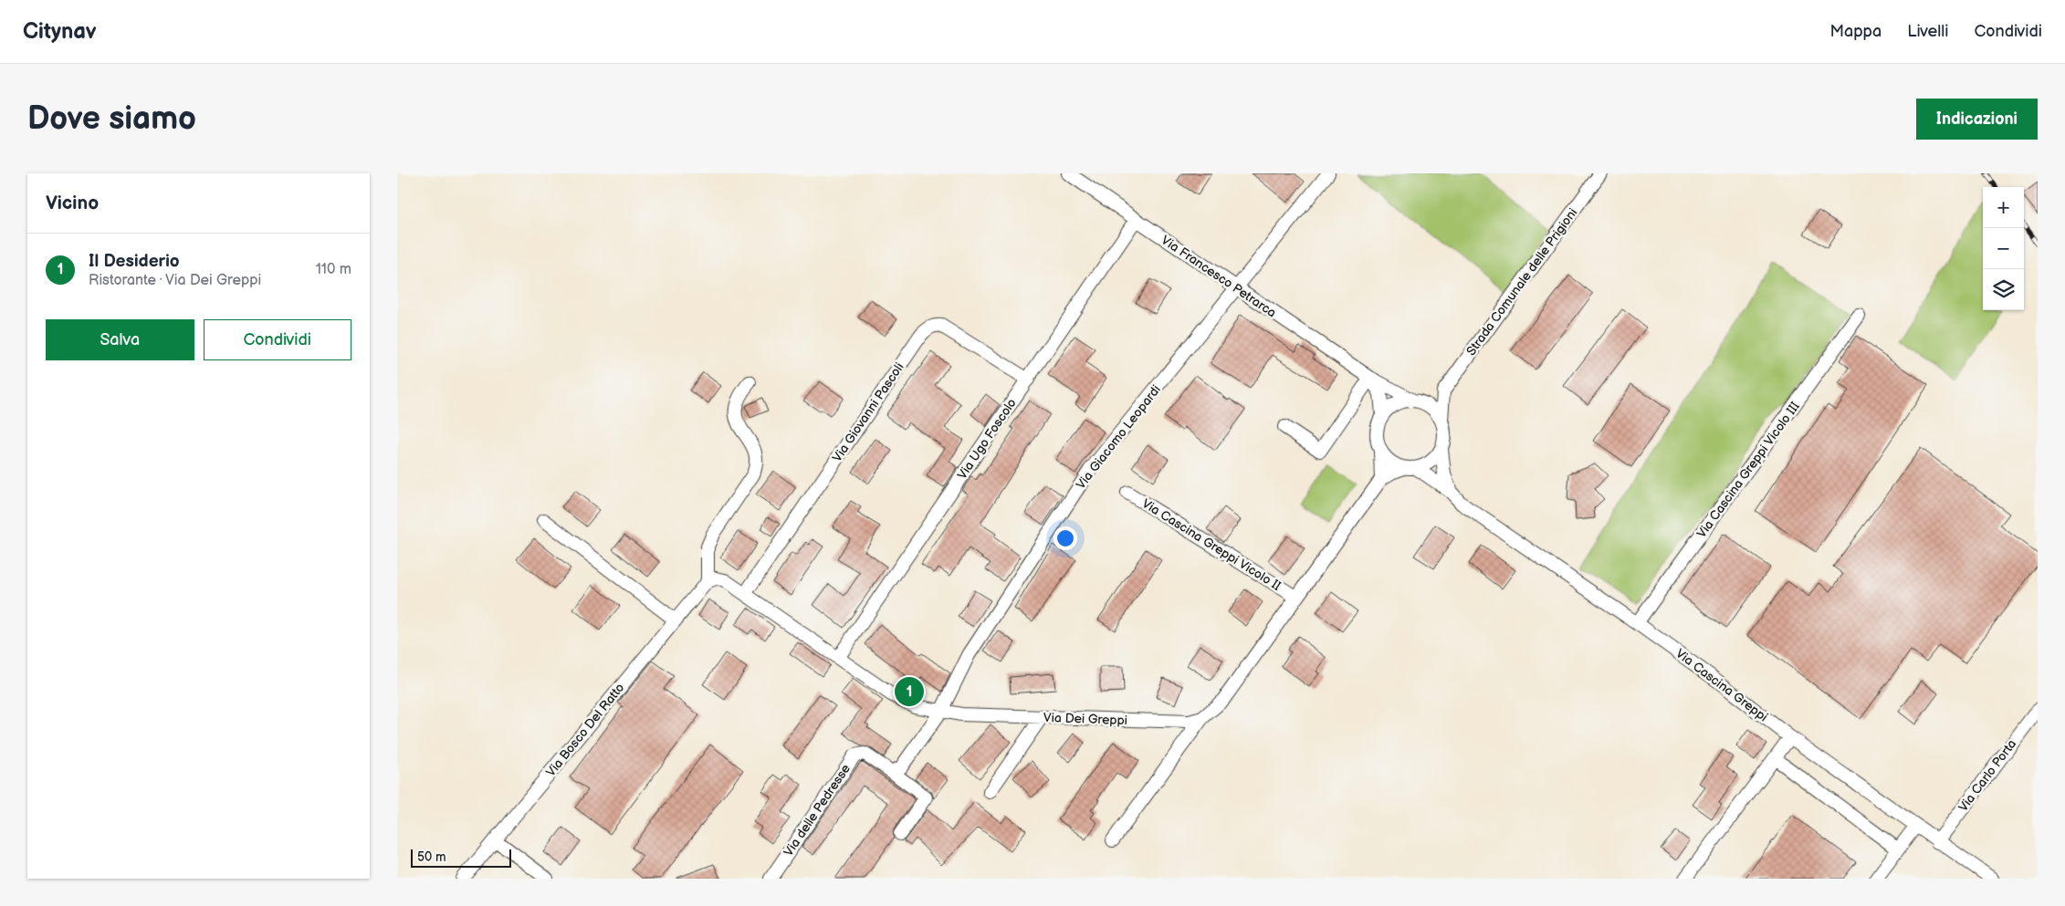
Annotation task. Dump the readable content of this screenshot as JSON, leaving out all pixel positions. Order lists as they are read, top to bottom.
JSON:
{
  "streets": {
    "street": [
      "Via Francesco Petrarca",
      "Strada Comunale delle Prigioni",
      "Via Giovanni Pascoli",
      "Via Giacomo Leopardi",
      "Via Ugo Foscolo",
      "Via Cascina Greppi Vicolo III",
      "Via Cascina Greppi Vicolo II",
      "Via Cascina Greppi",
      "Via Dei Greppi",
      "Via Bosco Del Ratto",
      "Via Carlo Porta",
      "Via delle Pedresse"
    ]
  },
  "crossings": [
    ["Via Francesco Petrarca", "Via Giacomo Leopardi"],
    ["Via Francesco Petrarca", "Via Ugo Foscolo"],
    ["Via Francesco Petrarca", "Via Cascina Greppi"],
    ["Via Giovanni Pascoli", "Via Ugo Foscolo"],
    ["Via Giovanni Pascoli", "Via Dei Greppi"],
    ["Via Giacomo Leopardi", "Via Dei Greppi"],
    ["Via Ugo Foscolo", "Via Dei Greppi"],
    ["Via Cascina Greppi Vicolo III", "Via Cascina Greppi"],
    ["Via Cascina Greppi", "Via Carlo Porta"],
    ["Via Dei Greppi", "Via Bosco Del Ratto"]
  ],
  "scale_bar": "50 m",
  "page": {
    "header": "Citynav",
    "nav": ["Mappa", "Livelli", "Condividi"],
    "buttons": [
      "Indicazioni",
      ["Salva", "Condividi"]
    ],
    "title": "Dove siamo",
    "heading": "Vicino",
    "map_buttons": ["+", "−"],
    "list": [
      {
        "mark": "1",
        "name": "Il Desiderio",
        "note": "Ristorante · Via Dei Greppi",
        "value": "110 m"
      }
    ],
    "pins": "1",
    "scale": "50 m"
  }
}
